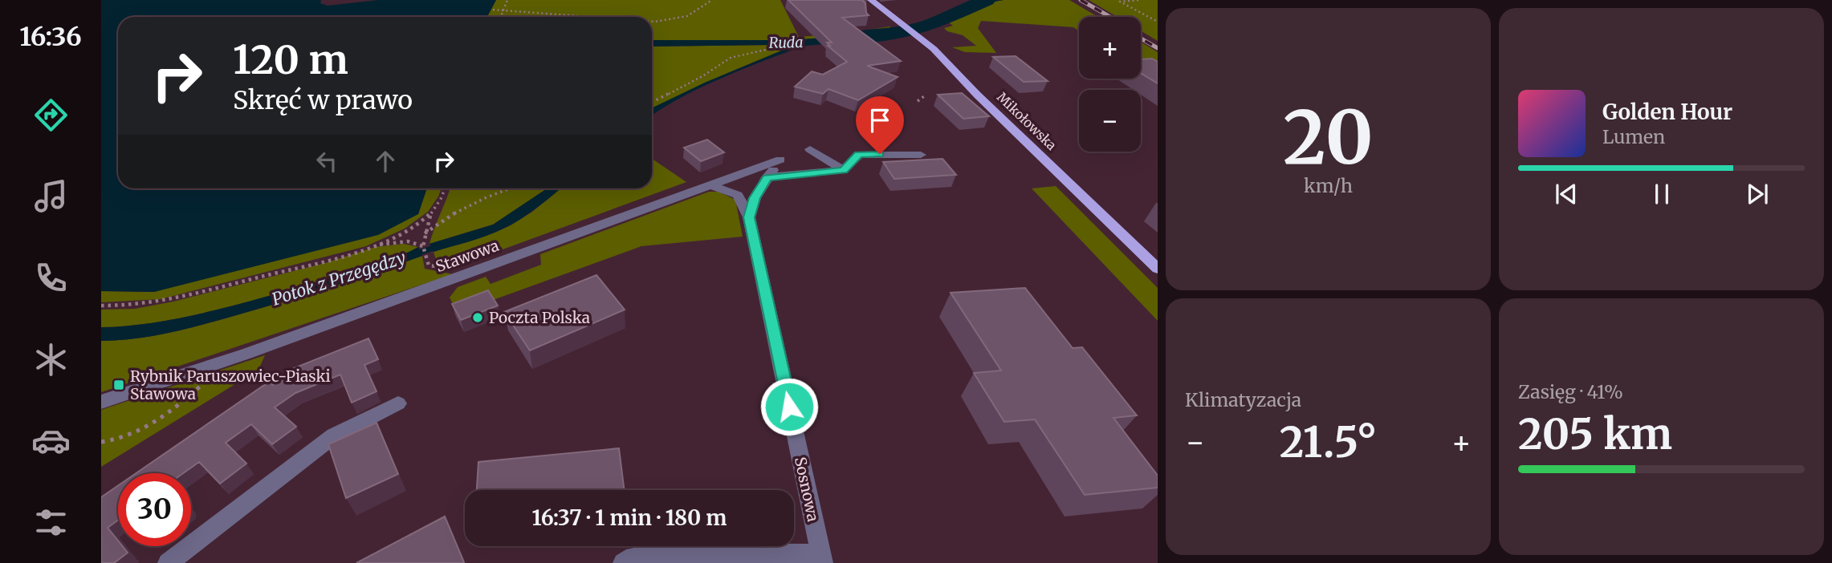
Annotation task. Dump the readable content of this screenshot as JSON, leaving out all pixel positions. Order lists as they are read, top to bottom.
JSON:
{
  "streets": {
    "main road": ["Mikołowska"],
    "street": ["Stawowa", "Sosnowa"]
  },
  "crossings": [
    ["Stawowa", "Sosnowa"]
  ],
  "water": ["Ruda", "Potok z Przegędzy"],
  "places": {
    "other": ["Poczta Polska"],
    "transit": ["Rybnik Paruszowiec-Piaski Stawowa"]
  },
  "page": {
    "tabs": "16:36",
    "tile": [
      ["20", "km/h"],
      "Klimatyzacja",
      ["Zasięg · 41%", "205 km"]
    ],
    "map_buttons": ["+", "−"],
    "turn": ["120 m", "Skręć w prawo"],
    "song": ["Golden Hour", "Lumen"],
    "heat": ["−", "21.5°", "+"],
    "limit": "30",
    "trip": "16:37 · 1 min · 180 m"
  }
}
